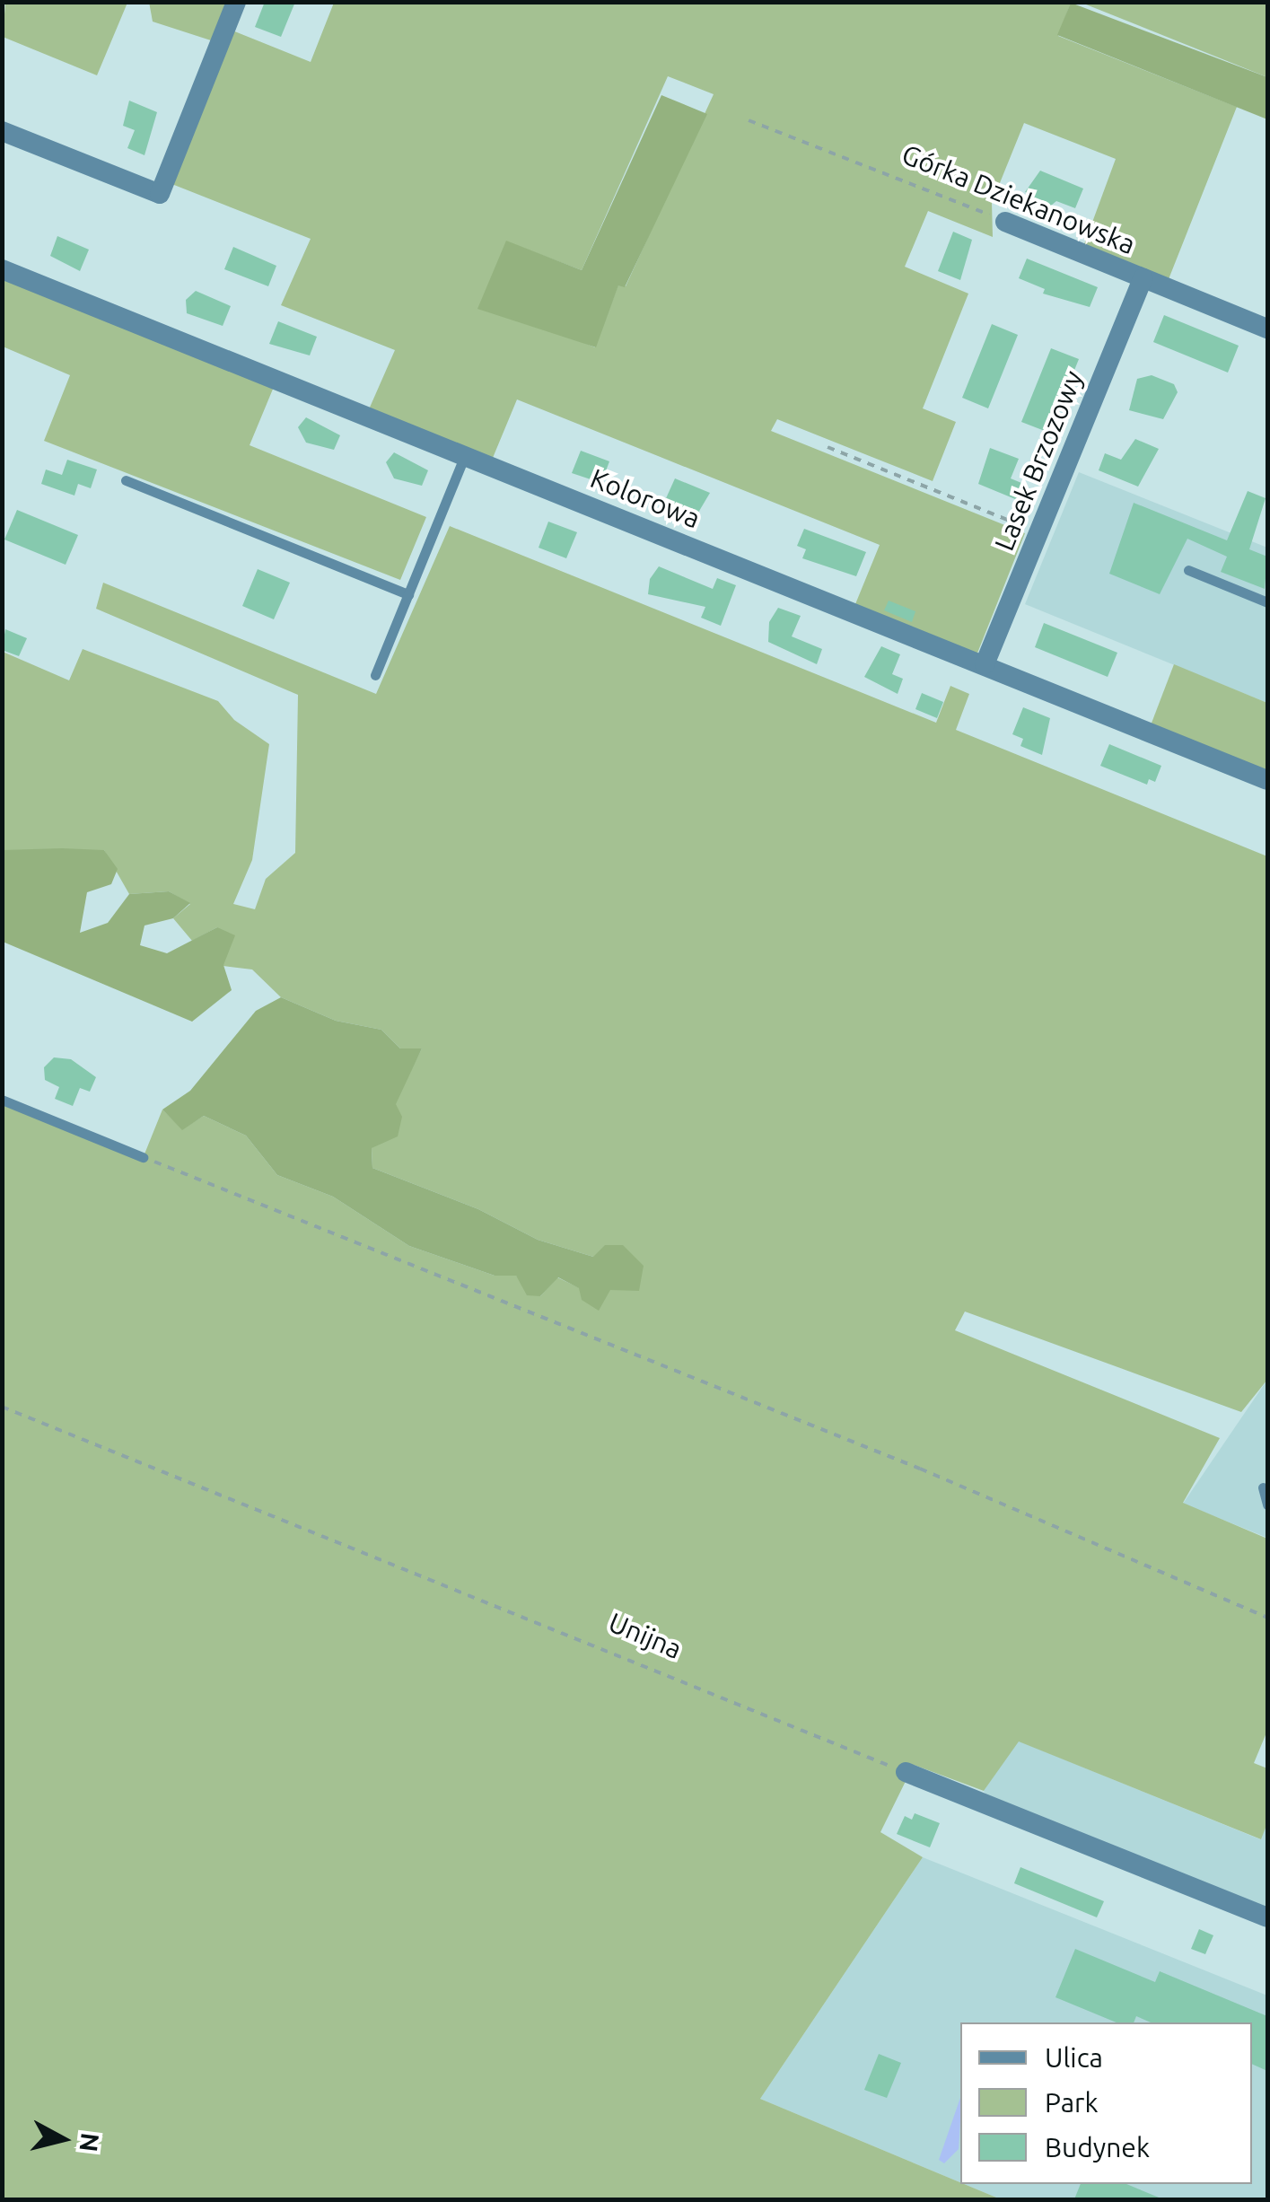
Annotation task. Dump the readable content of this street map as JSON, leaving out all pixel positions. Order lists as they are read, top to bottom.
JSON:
{
  "streets": {
    "street": ["Górka Dziekanowska", "Lasek Brzozowy", "Kolorowa"],
    "path": ["Unijna"]
  },
  "crossings": [
    ["Górka Dziekanowska", "Lasek Brzozowy"],
    ["Lasek Brzozowy", "Kolorowa"]
  ],
  "legend": ["Ulica", "Park", "Budynek"],
  "north": "right"
}
